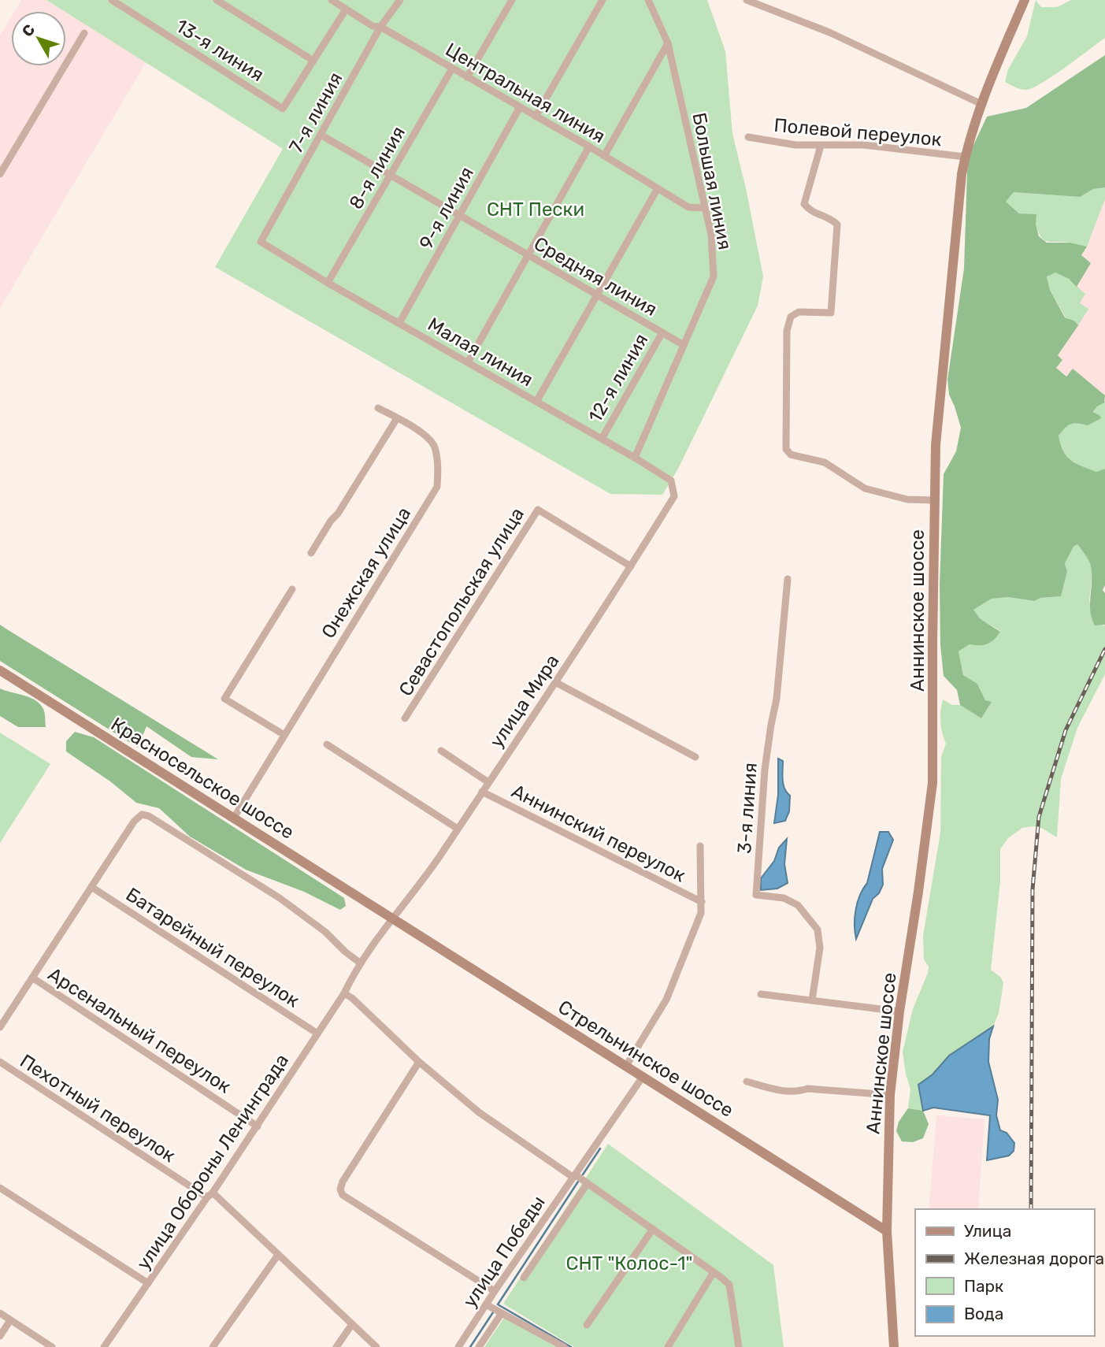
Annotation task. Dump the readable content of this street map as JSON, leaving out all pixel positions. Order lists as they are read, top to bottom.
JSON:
{
  "streets": {
    "main road": ["Аннинское шоссе", "Красносельское шоссе", "Стрельнинское шоссе"],
    "street": [
      "13-я линия",
      "Центральная линия",
      "7-я линия",
      "Полевой переулок",
      "8-я линия",
      "Большая линия",
      "9-я линия",
      "Средняя линия",
      "Малая линия",
      "12-я линия",
      "Онежская улица",
      "Севастопольская улица",
      "улица Мира",
      "3-я линия",
      "Аннинский переулок",
      "Батарейный переулок",
      "Арсенальный переулок",
      "Пехотный переулок",
      "улица Обороны Ленинграда",
      "улица Победы"
    ]
  },
  "crossings": [
    ["Центральная линия", "7-я линия"],
    ["Центральная линия", "8-я линия"],
    ["Центральная линия", "Большая линия"],
    ["Центральная линия", "9-я линия"],
    ["7-я линия", "Средняя линия"],
    ["7-я линия", "Малая линия"],
    ["Полевой переулок", "Аннинское шоссе"],
    ["8-я линия", "Средняя линия"],
    ["8-я линия", "Малая линия"],
    ["Большая линия", "Средняя линия"],
    ["Большая линия", "Малая линия"],
    ["9-я линия", "Средняя линия"],
    ["9-я линия", "Малая линия"],
    ["Средняя линия", "12-я линия"],
    ["Малая линия", "12-я линия"],
    ["Малая линия", "улица Мира"],
    ["Онежская улица", "Красносельское шоссе"],
    ["Севастопольская улица", "улица Мира"],
    ["Аннинское шоссе", "Стрельнинское шоссе"],
    ["улица Мира", "Красносельское шоссе"],
    ["улица Мира", "Аннинский переулок"],
    ["улица Мира", "Стрельнинское шоссе"],
    ["улица Мира", "улица Обороны Ленинграда"],
    ["Красносельское шоссе", "Стрельнинское шоссе"],
    ["Батарейный переулок", "улица Обороны Ленинграда"],
    ["Арсенальный переулок", "улица Обороны Ленинграда"],
    ["Стрельнинское шоссе", "улица Победы"],
    ["Пехотный переулок", "улица Обороны Ленинграда"]
  ],
  "parks": ["СНТ Пески", "СНТ \"Колос-1\""],
  "legend": [
    "Улица",
    "Железная дорога",
    "Парк",
    "Вода"
  ],
  "north": "top left"
}
